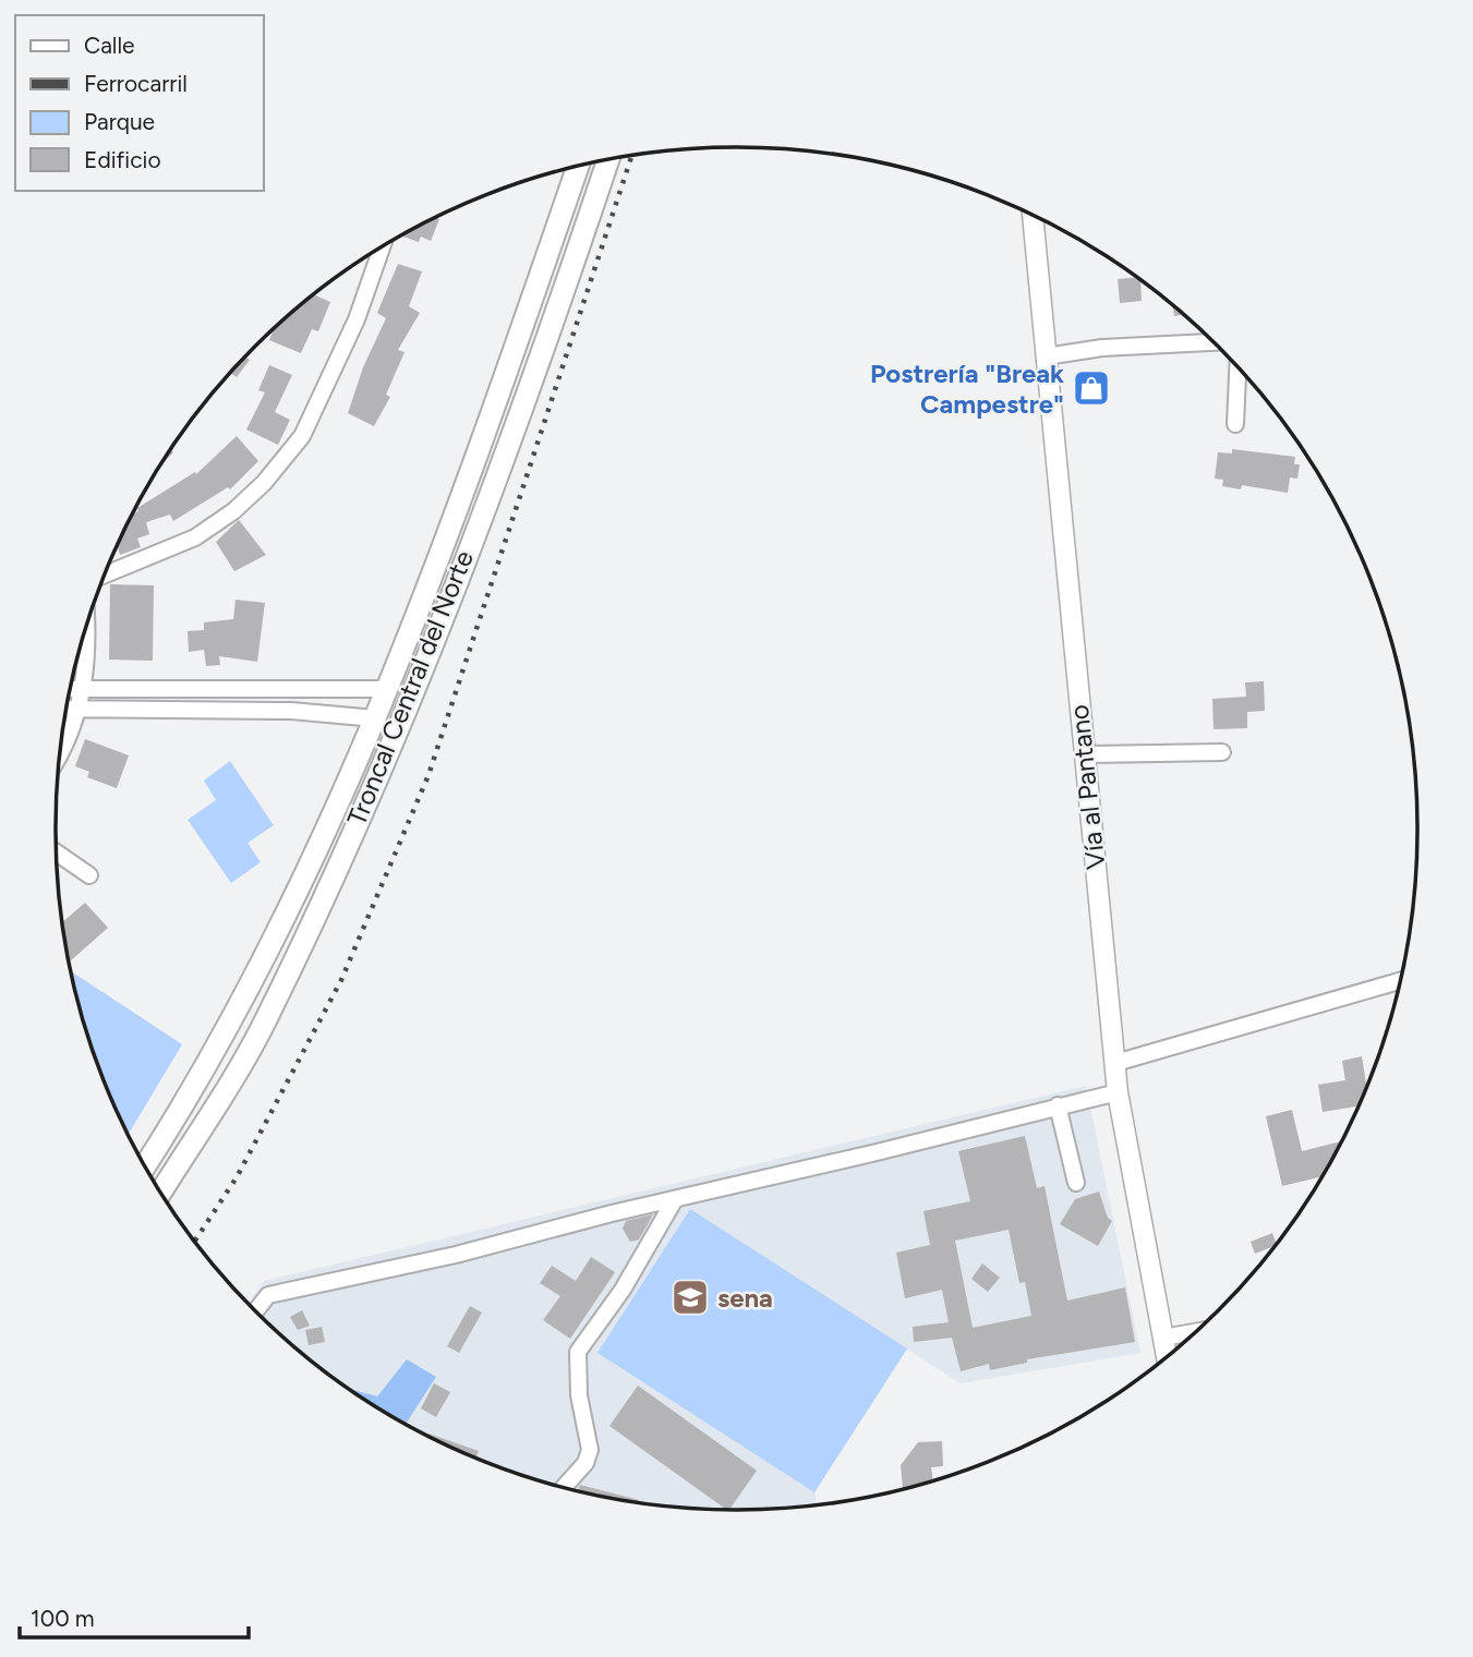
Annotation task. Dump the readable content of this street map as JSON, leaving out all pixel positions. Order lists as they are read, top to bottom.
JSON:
{
  "streets": {
    "highway": ["Troncal Central del Norte"],
    "main road": ["Vía al Pantano"]
  },
  "places": {
    "shop": ["Postrería \"Break Campestre\""],
    "school or university": ["sena"]
  },
  "legend": [
    "Calle",
    "Ferrocarril",
    "Parque",
    "Edificio"
  ],
  "scale_bar": "100 m"
}
